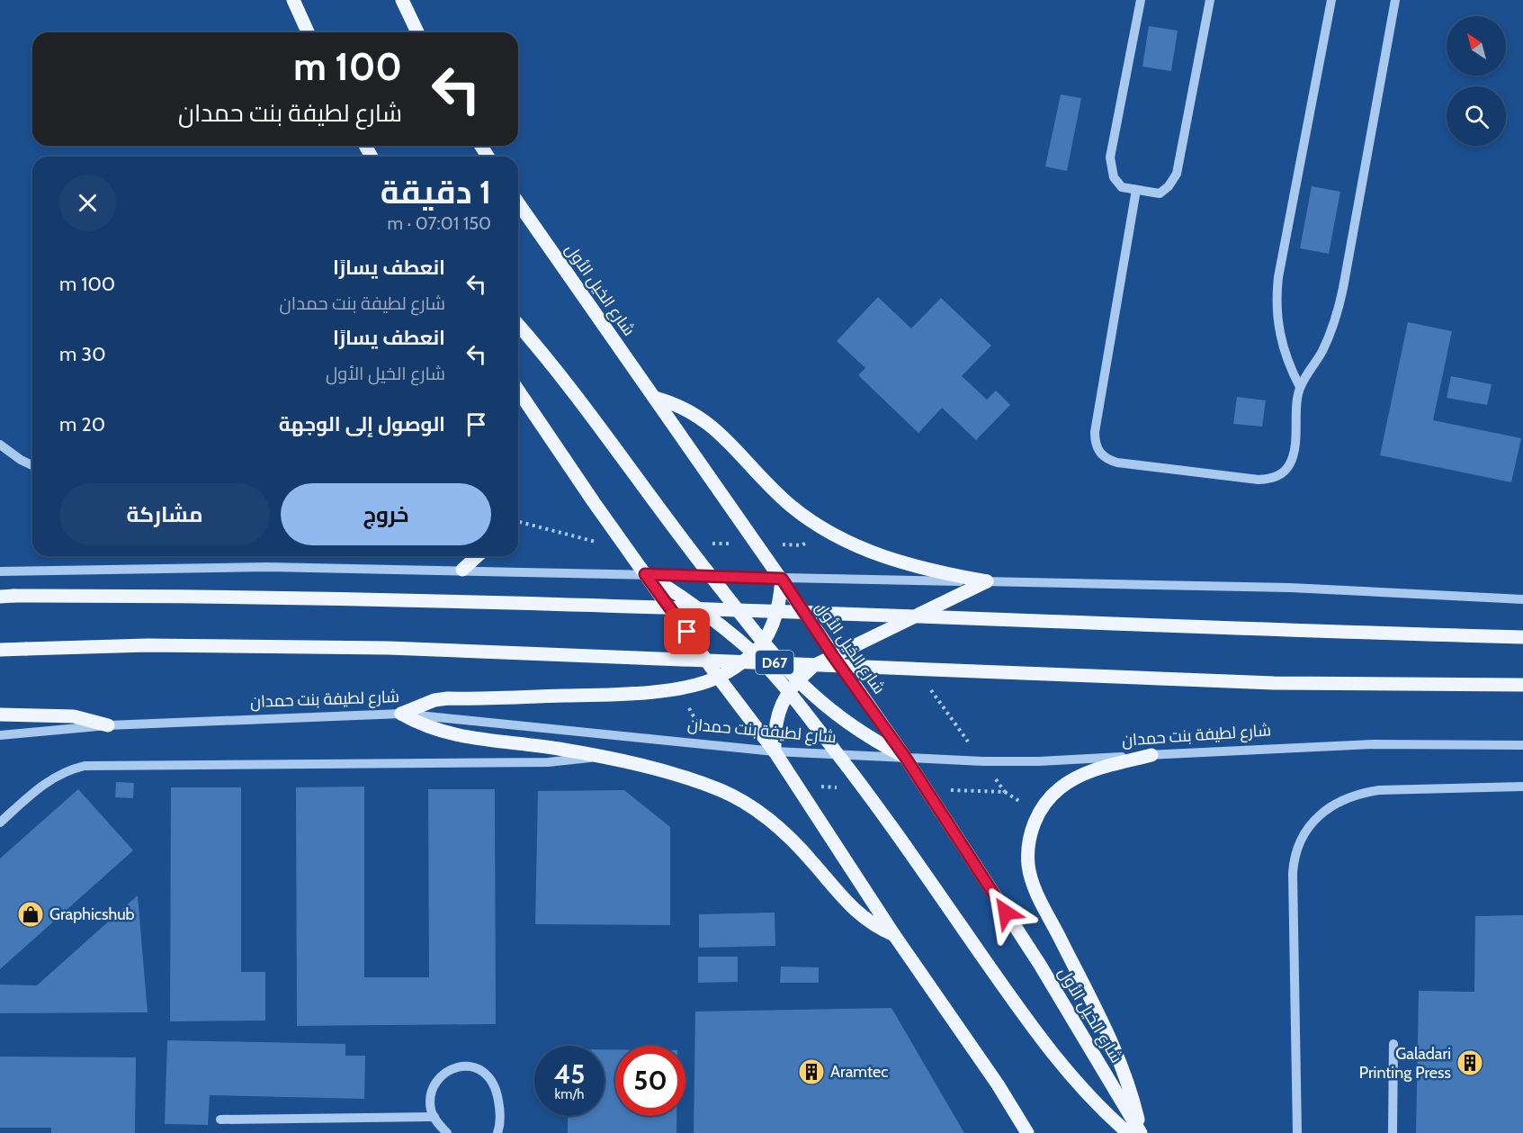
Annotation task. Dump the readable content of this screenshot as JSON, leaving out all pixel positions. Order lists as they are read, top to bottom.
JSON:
{
  "streets": {
    "main road": ["شارع الخيل الأول", "D67"],
    "street": ["شارع لطيفة بنت حمدان"]
  },
  "crossings": [
    ["شارع الخيل الأول", "شارع لطيفة بنت حمدان"]
  ],
  "places": {
    "shop": ["Graphicshub"],
    "building": ["Galadari Printing Press", "Aramtec"]
  },
  "north": "top left",
  "page": {
    "turn": ["100 m", "شارع لطيفة بنت حمدان"],
    "heading": ["1 دقيقة", "150 m · 07:01"],
    "list": [
      {
        "name": "انعطف يسارًا",
        "note": "شارع لطيفة بنت حمدان",
        "value": "100 m"
      },
      {
        "name": "انعطف يسارًا",
        "note": "شارع الخيل الأول",
        "value": "30 m"
      },
      {
        "name": "الوصول إلى الوجهة",
        "value": "20 m"
      }
    ],
    "buttons": ["خروج", "مشاركة"],
    "speed": "45 km/h",
    "limit": "50"
  }
}
